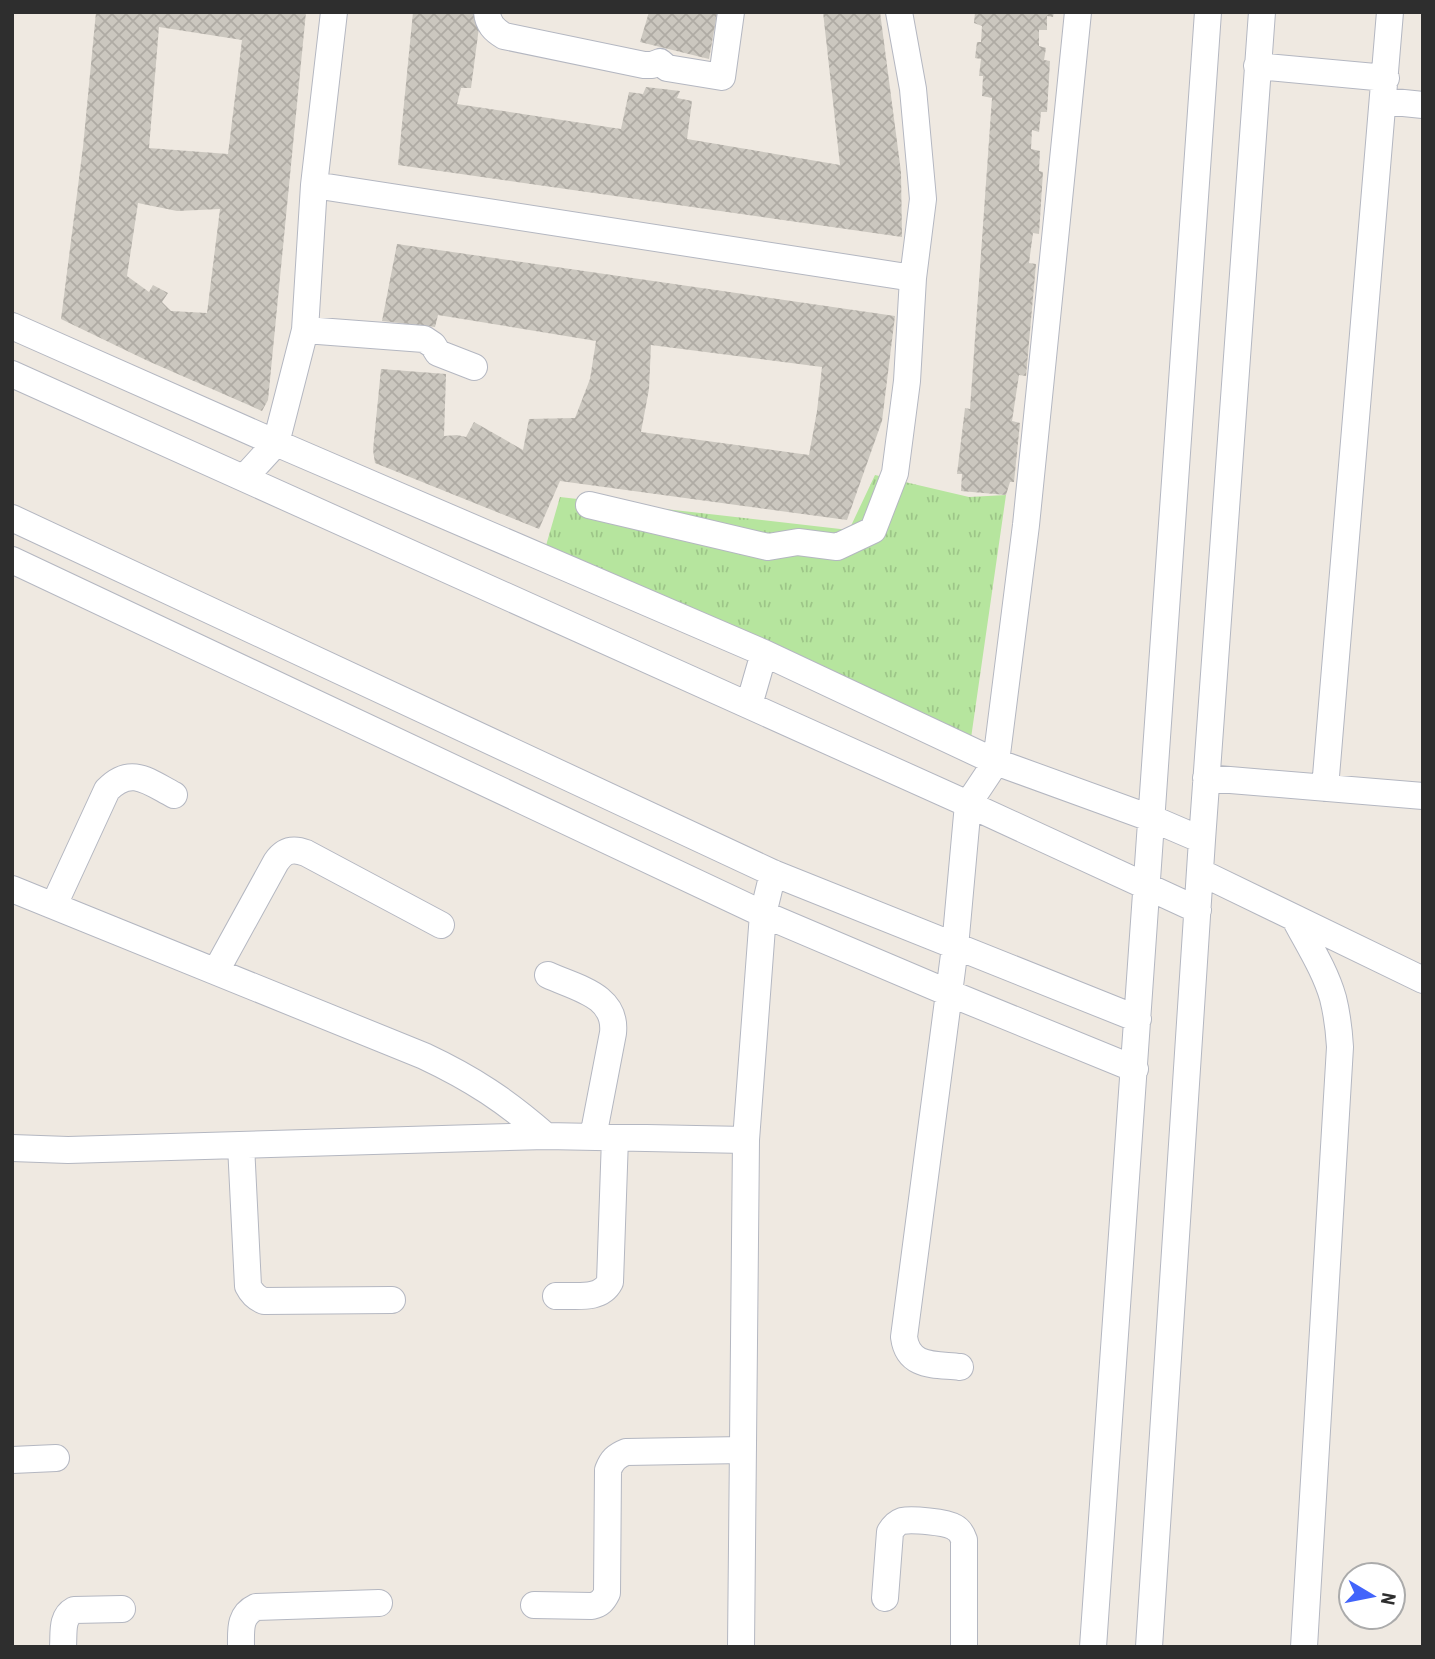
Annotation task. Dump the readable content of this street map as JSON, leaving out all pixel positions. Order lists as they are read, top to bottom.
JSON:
{
  "north": "right"
}
